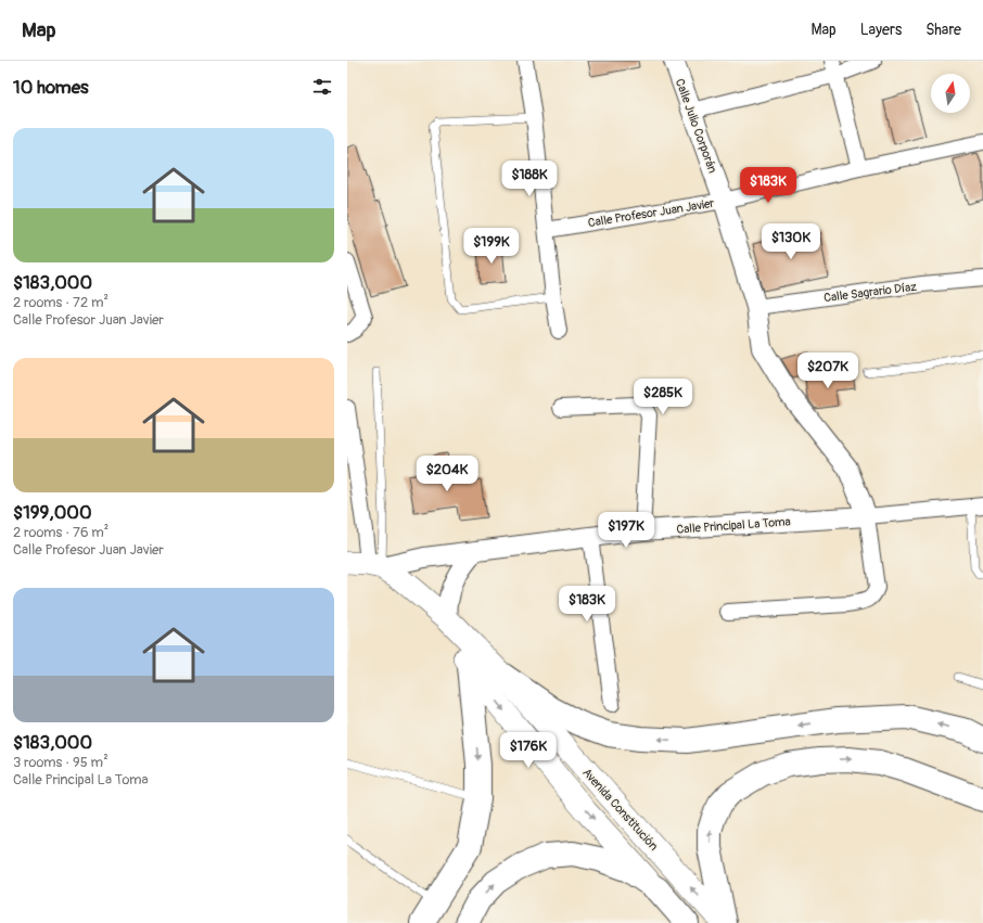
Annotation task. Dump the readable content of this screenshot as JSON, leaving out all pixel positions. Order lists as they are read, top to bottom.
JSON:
{
  "streets": {
    "main road": ["Avenida Constitución"],
    "street": [
      "Calle Julio Corporán",
      "Calle Profesor Juan Javier",
      "Calle Sagrario Díaz",
      "Calle Principal La Toma"
    ]
  },
  "crossings": [
    ["Calle Julio Corporán", "Calle Profesor Juan Javier"],
    ["Calle Julio Corporán", "Calle Sagrario Díaz"],
    ["Calle Julio Corporán", "Calle Principal La Toma"],
    ["Calle Principal La Toma", "Avenida Constitución"]
  ],
  "north": "top",
  "page": {
    "header": "Map",
    "nav": ["Map", "Layers", "Share"],
    "heading": "10 homes",
    "list": [
      {
        "name": "$183,000",
        "note": "2 rooms · 72 m² · Calle Profesor Juan Javier"
      },
      {
        "name": "$199,000",
        "note": "2 rooms · 76 m² · Calle Profesor Juan Javier"
      },
      {
        "name": "$183,000",
        "note": "3 rooms · 95 m² · Calle Principal La Toma"
      }
    ],
    "price": [
      "$188K",
      "$183K",
      "$130K",
      "$199K",
      "$207K",
      "$285K",
      "$204K",
      "$197K",
      "$183K",
      "$176K"
    ]
  }
}
